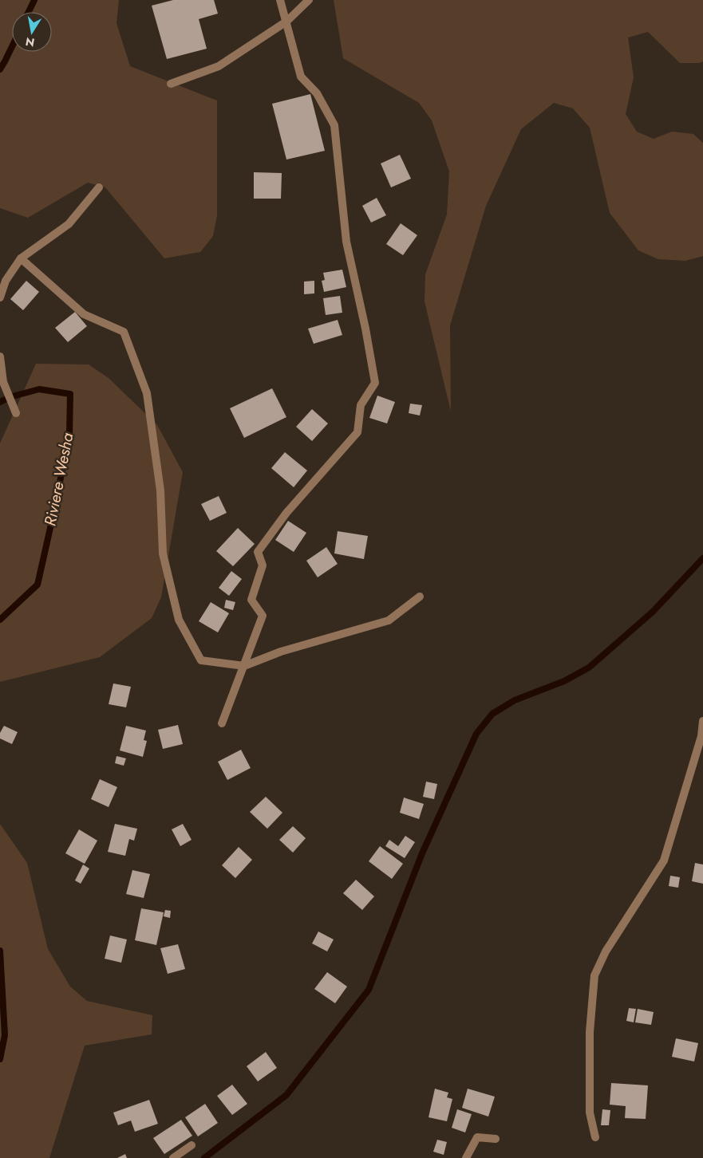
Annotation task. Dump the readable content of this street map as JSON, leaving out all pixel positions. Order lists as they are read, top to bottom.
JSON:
{
  "water": ["Riviere Wesha"],
  "north": "bottom"
}
